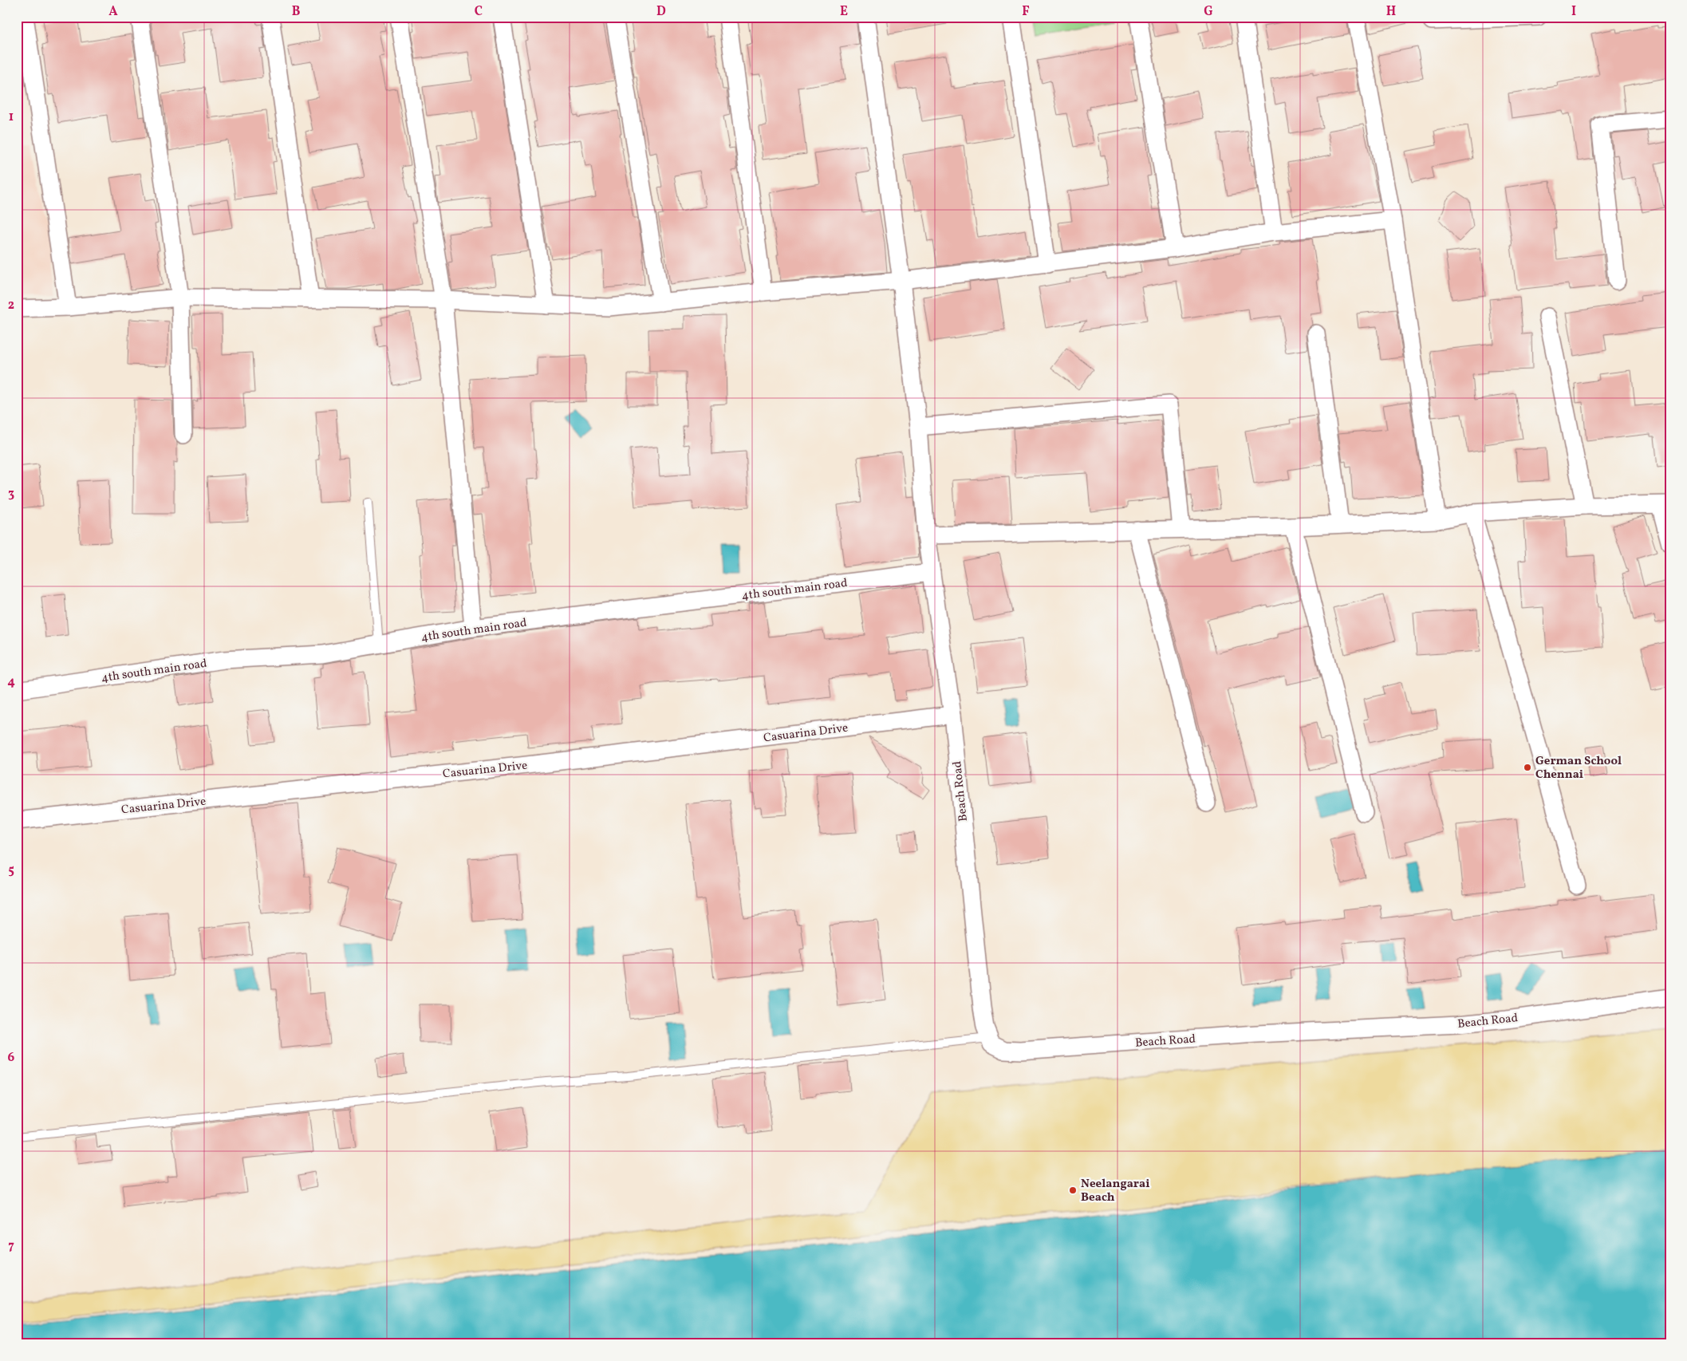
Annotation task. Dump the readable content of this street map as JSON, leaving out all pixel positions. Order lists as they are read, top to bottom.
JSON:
{
  "streets": {
    "street": ["4th south main road", "Casuarina Drive", "Beach Road"]
  },
  "crossings": [
    ["4th south main road", "Beach Road"],
    ["Casuarina Drive", "Beach Road"]
  ],
  "places": ["German School Chennai", "Neelangarai Beach"],
  "grid": {
    "columns": [
      "A",
      "B",
      "C",
      "D",
      "E",
      "F",
      "G",
      "H",
      "I"
    ],
    "rows": [
      "1",
      "2",
      "3",
      "4",
      "5",
      "6",
      "7"
    ]
  }
}
